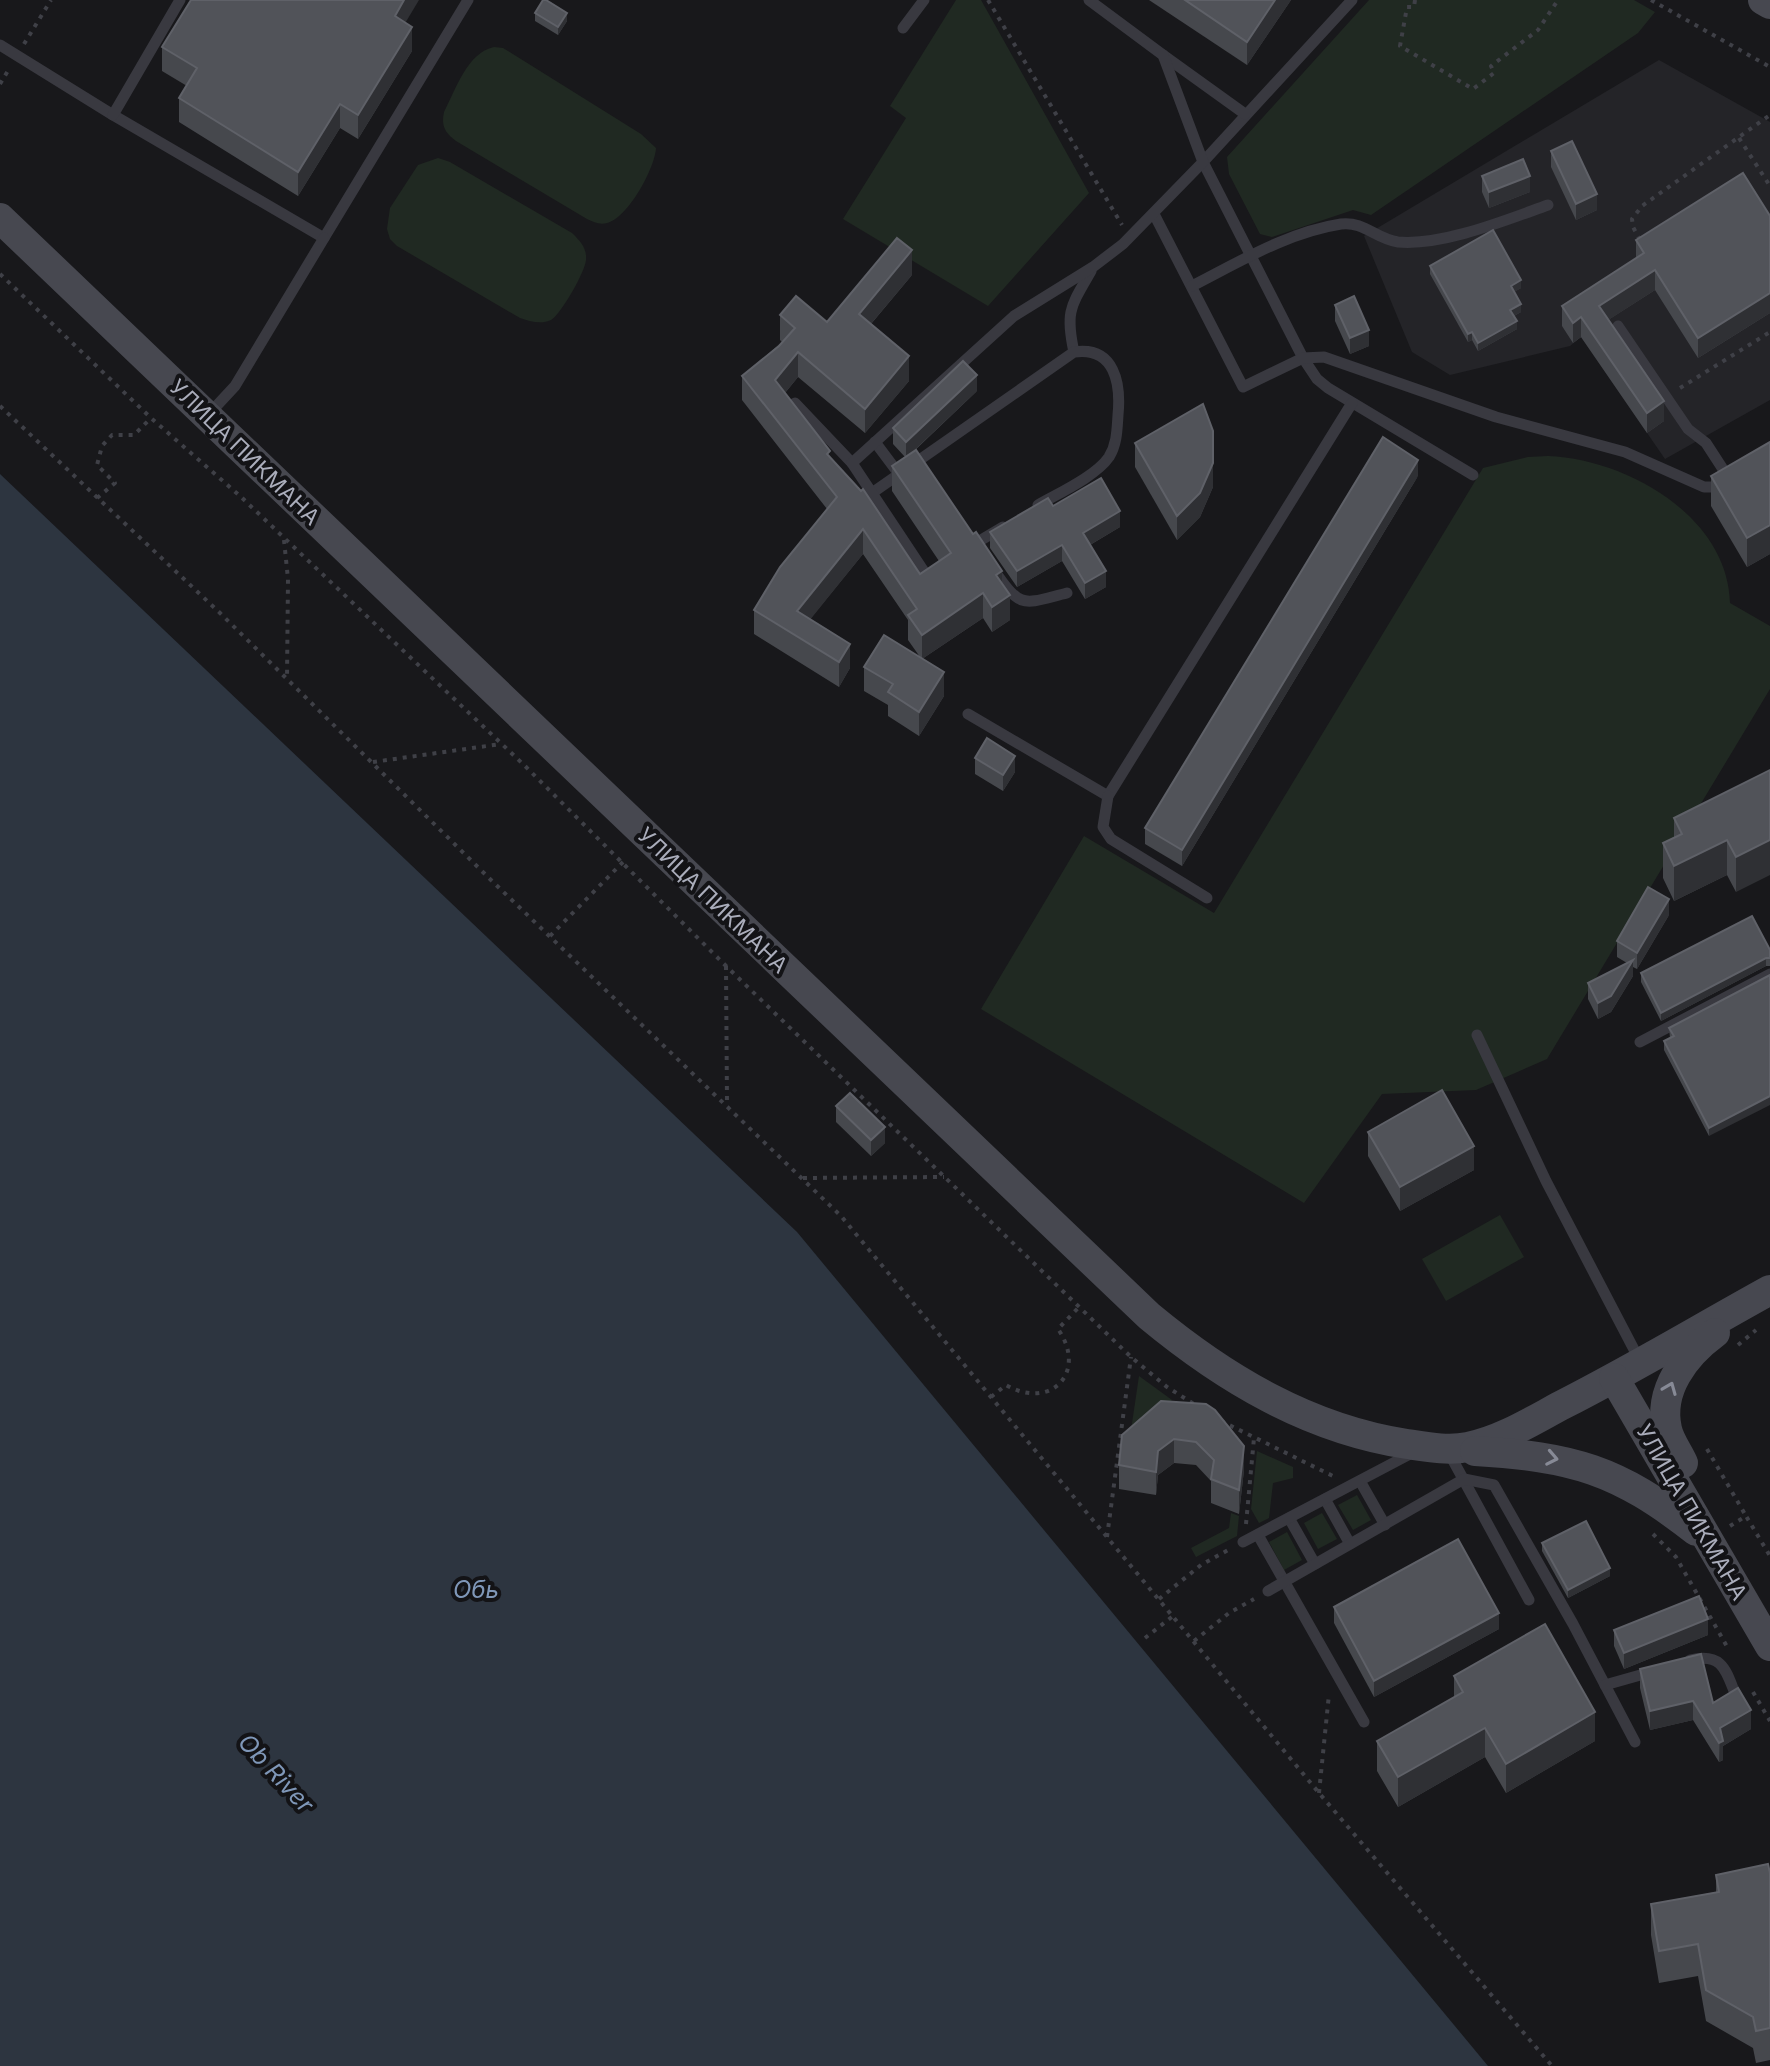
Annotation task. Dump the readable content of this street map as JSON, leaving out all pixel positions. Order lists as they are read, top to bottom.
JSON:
{
  "streets": {
    "street": ["УЛИЦА ПИКМАНА"]
  },
  "water": ["Обь", "Ob River"]
}
